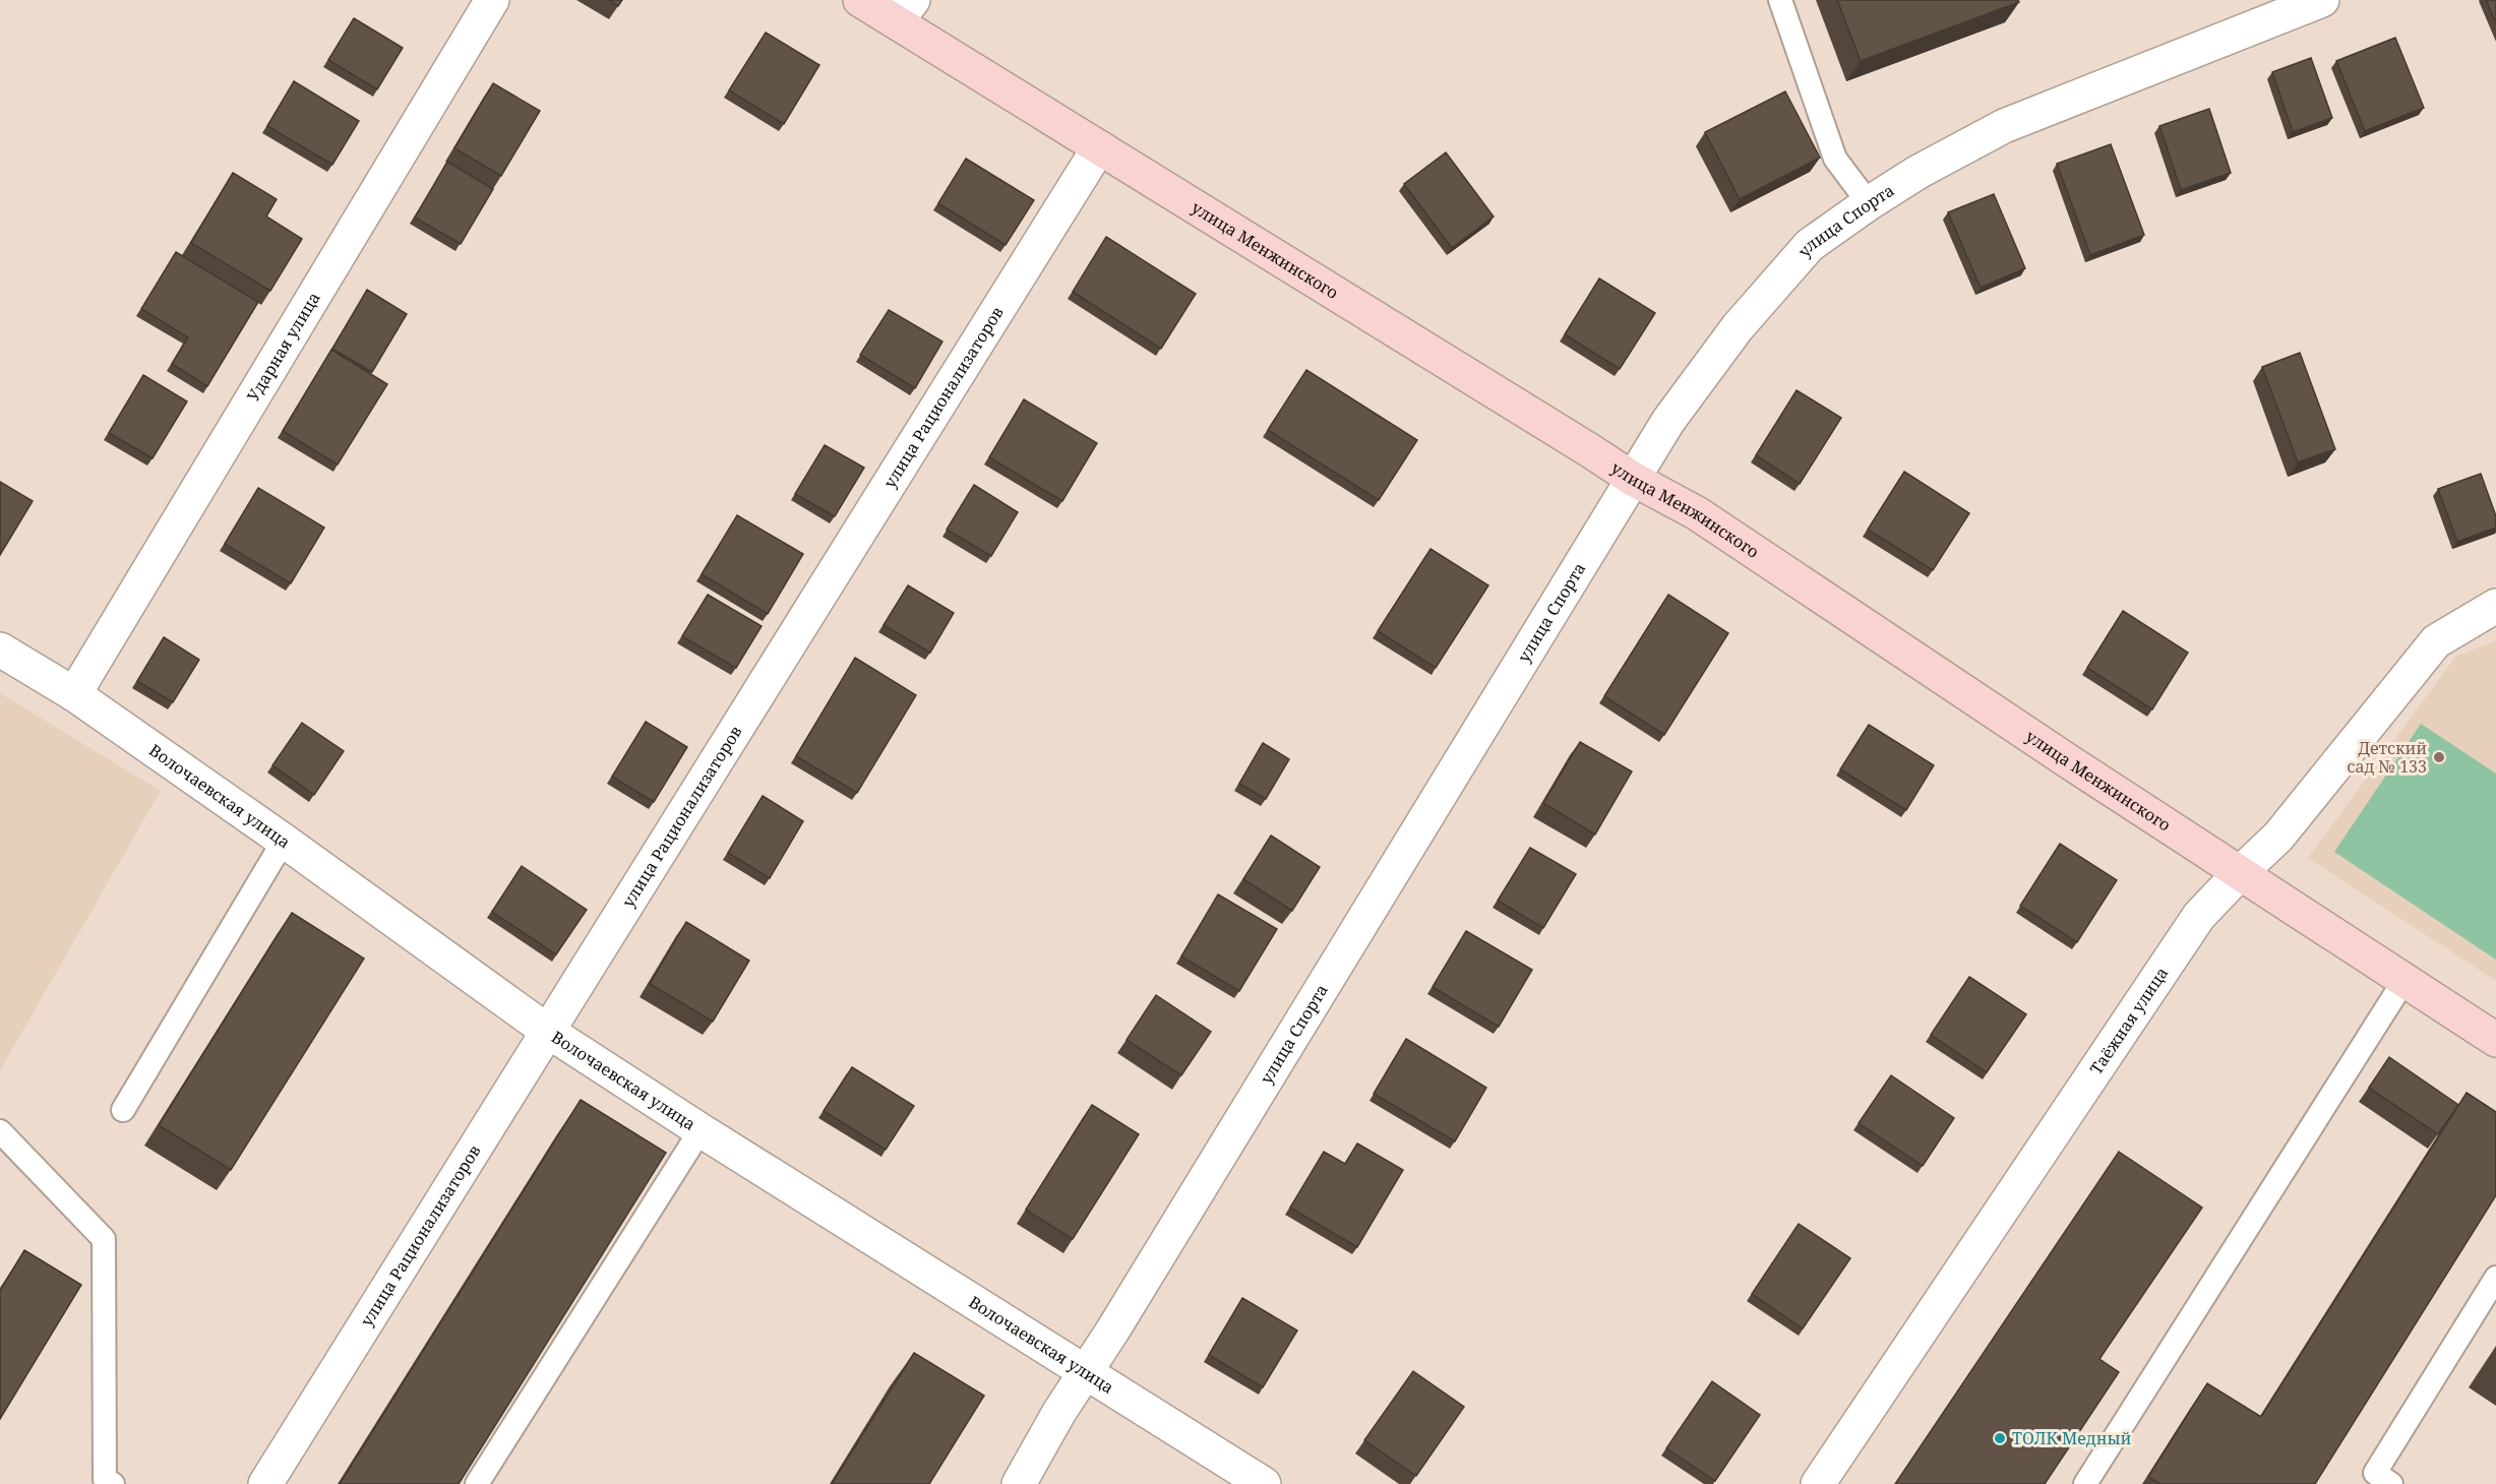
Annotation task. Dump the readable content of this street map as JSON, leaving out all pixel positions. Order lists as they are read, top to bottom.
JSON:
{
  "streets": {
    "street": [
      "улица Спорта",
      "улица Менжинского",
      "Ударная улица",
      "улица Рационализаторов",
      "Волочаевская улица",
      "Таёжная улица"
    ]
  },
  "crossings": [
    ["улица Спорта", "улица Менжинского"],
    ["улица Спорта", "Волочаевская улица"],
    ["улица Менжинского", "улица Рационализаторов"],
    ["улица Менжинского", "Таёжная улица"],
    ["Ударная улица", "Волочаевская улица"],
    ["улица Рационализаторов", "Волочаевская улица"]
  ],
  "places": ["Детский сад № 133", "ТОЛК Медный"]
}
